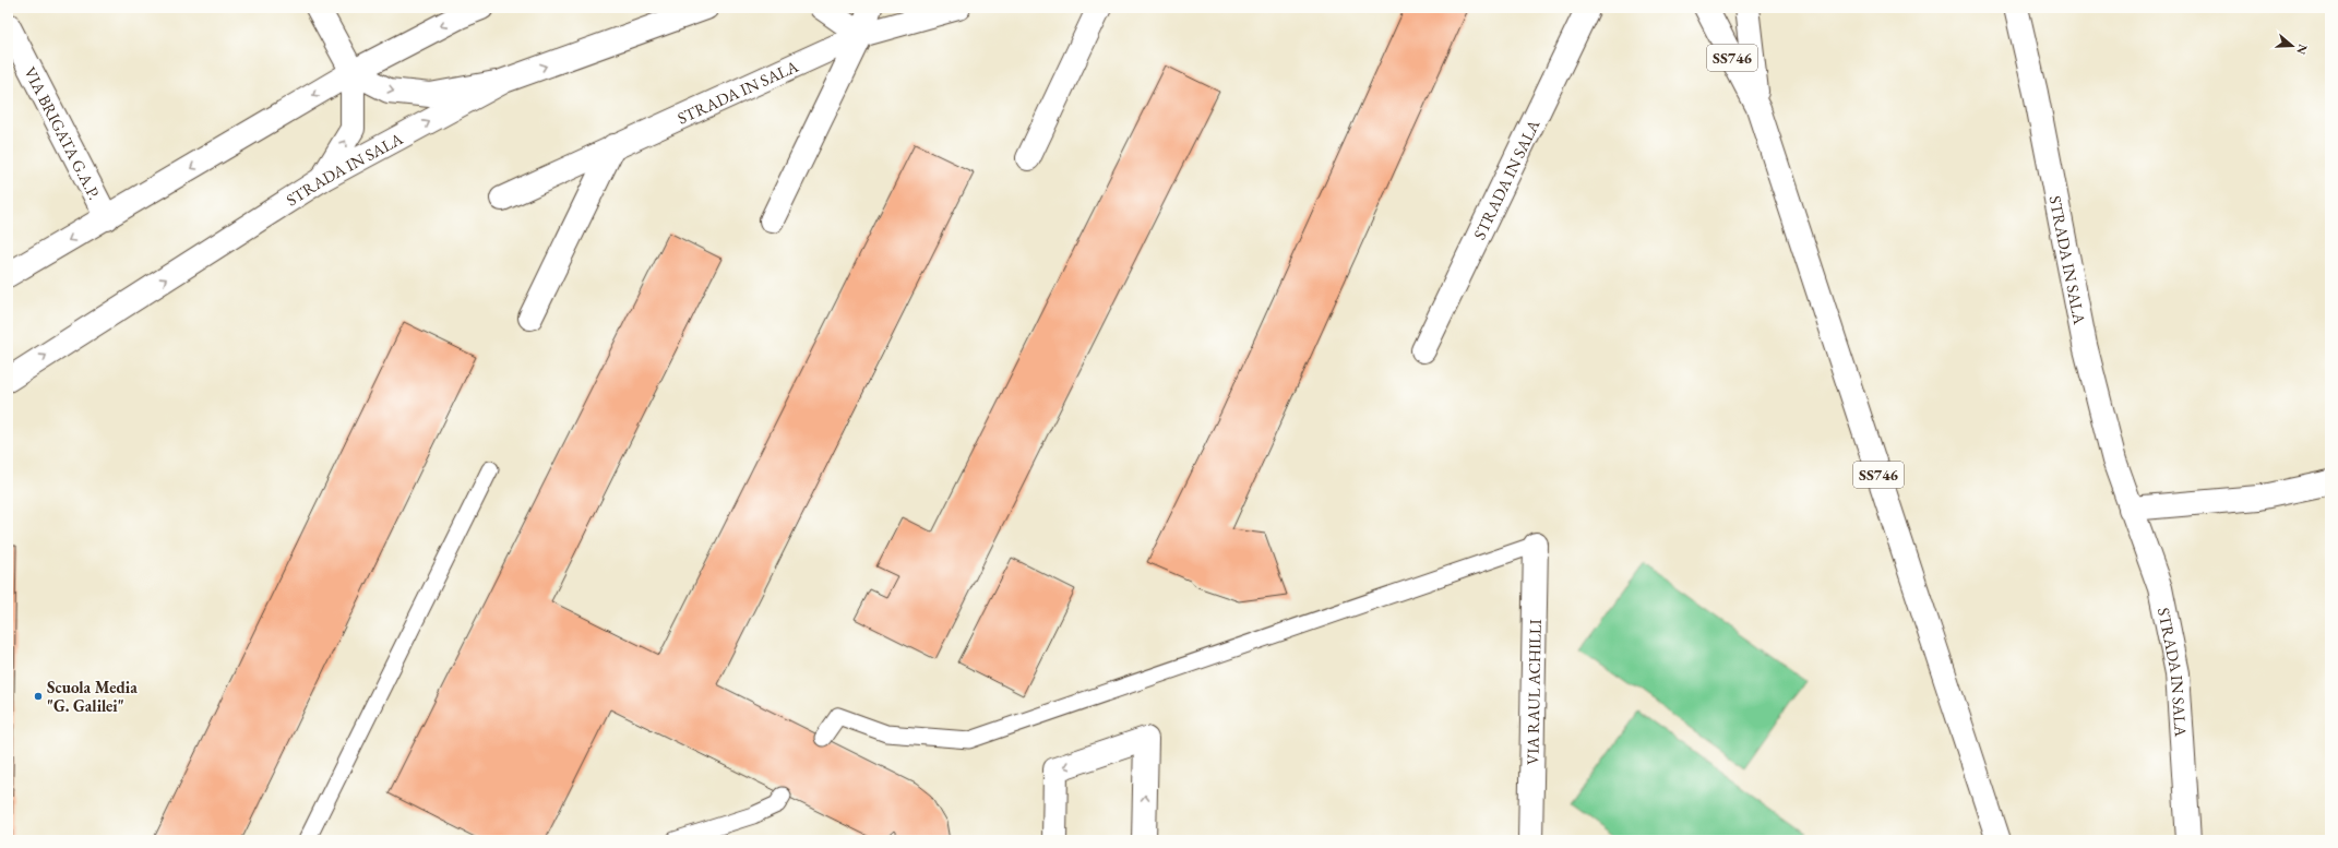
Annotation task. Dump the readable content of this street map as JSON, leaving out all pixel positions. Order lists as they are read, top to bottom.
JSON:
{
  "streets": {
    "street": [
      "SS746",
      "STRADA IN SALA",
      "VIA BRIGATA G.A.P.",
      "VIA RAUL ACHILLI"
    ]
  },
  "places": ["Scuola Media \"G. Galilei\""],
  "north": "right"
}
